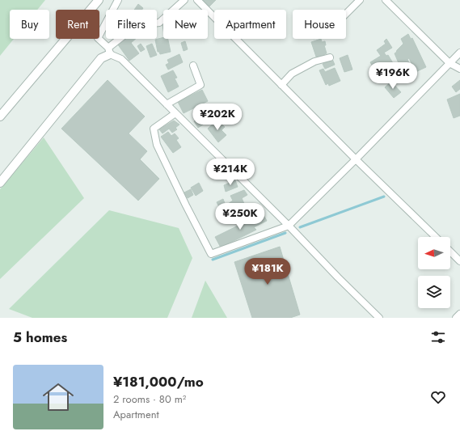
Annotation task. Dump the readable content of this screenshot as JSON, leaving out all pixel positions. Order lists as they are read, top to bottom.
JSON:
{
  "north": "left",
  "page": {
    "chip": [
      "Buy",
      "Rent",
      "Filters",
      "New",
      "Apartment",
      "House"
    ],
    "price": [
      "¥196K",
      "¥202K",
      "¥214K",
      "¥250K",
      "¥181K"
    ],
    "heading": "5 homes",
    "list": [
      {
        "name": "¥181,000/mo",
        "note": "2 rooms · 80 m² · Apartment"
      }
    ]
  }
}
